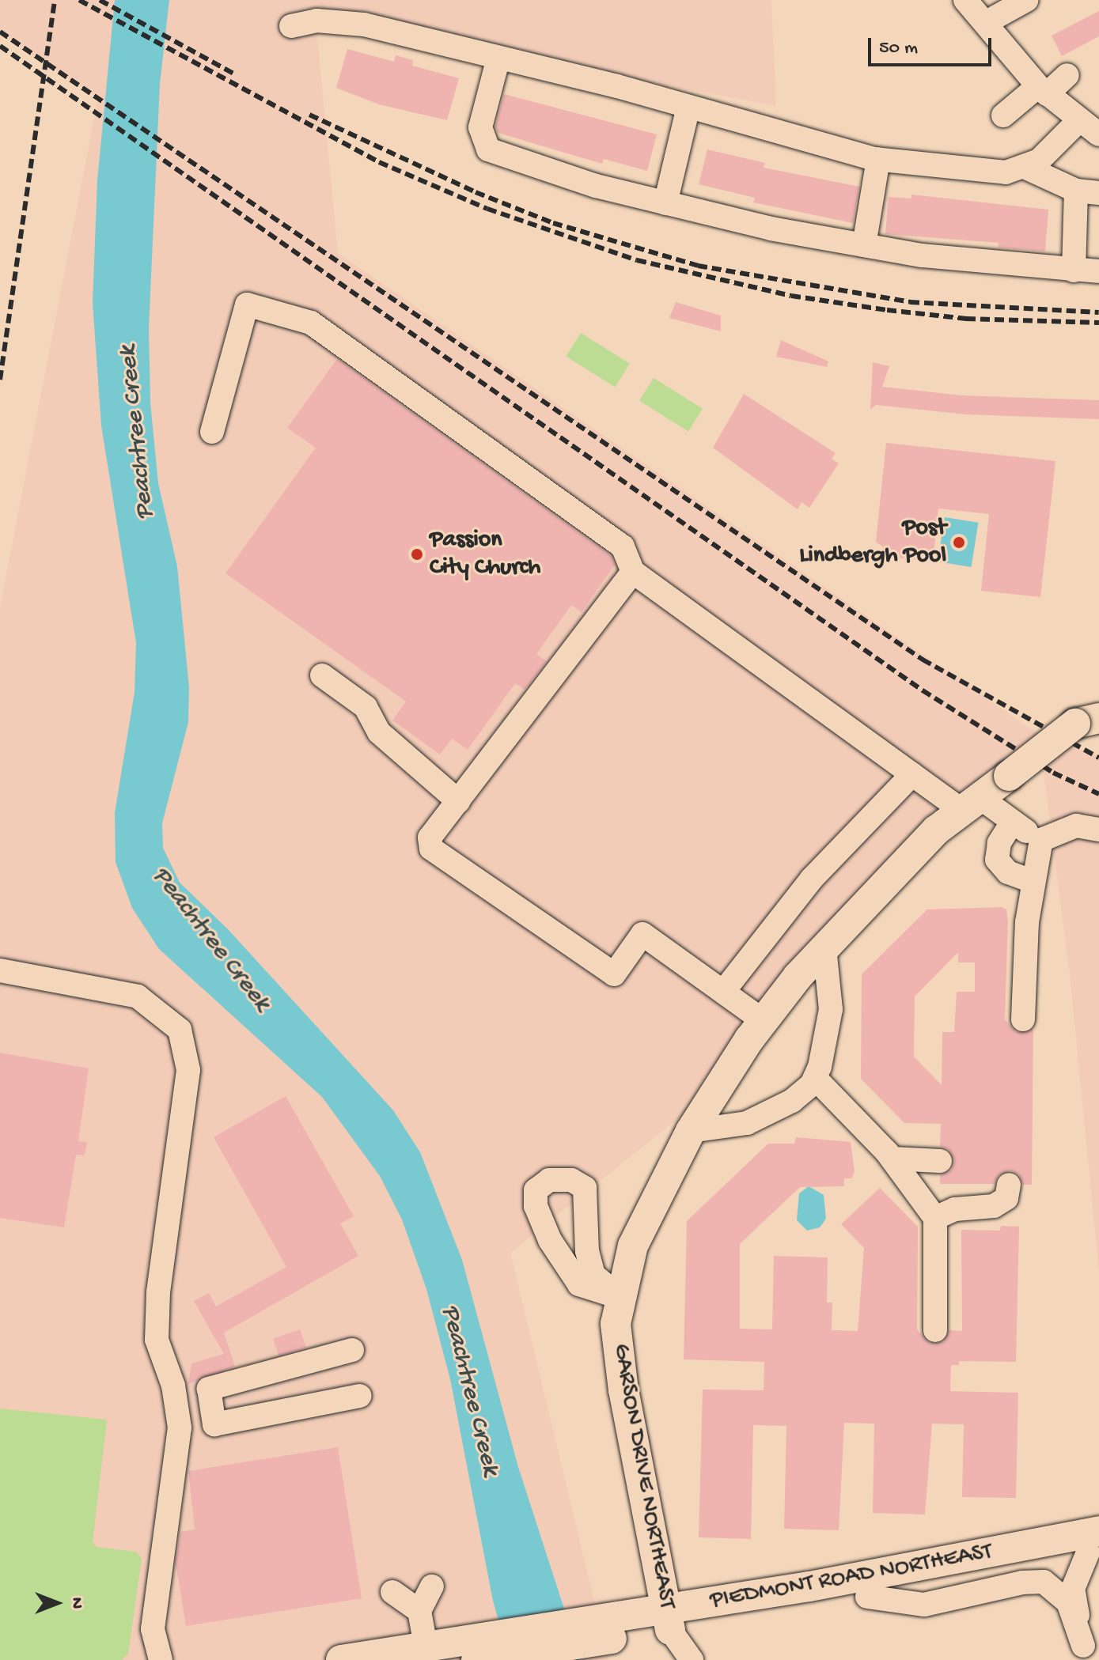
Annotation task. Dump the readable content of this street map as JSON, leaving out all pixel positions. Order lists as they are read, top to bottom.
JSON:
{
  "streets": {
    "main road": ["GARSON DRIVE NORTHEAST", "PIEDMONT ROAD NORTHEAST"]
  },
  "crossings": [
    ["GARSON DRIVE NORTHEAST", "PIEDMONT ROAD NORTHEAST"]
  ],
  "water": ["Peachtree Creek"],
  "places": ["Post Lindbergh Pool", "Passion City Church"],
  "scale_bar": "50 m",
  "north": "right"
}
